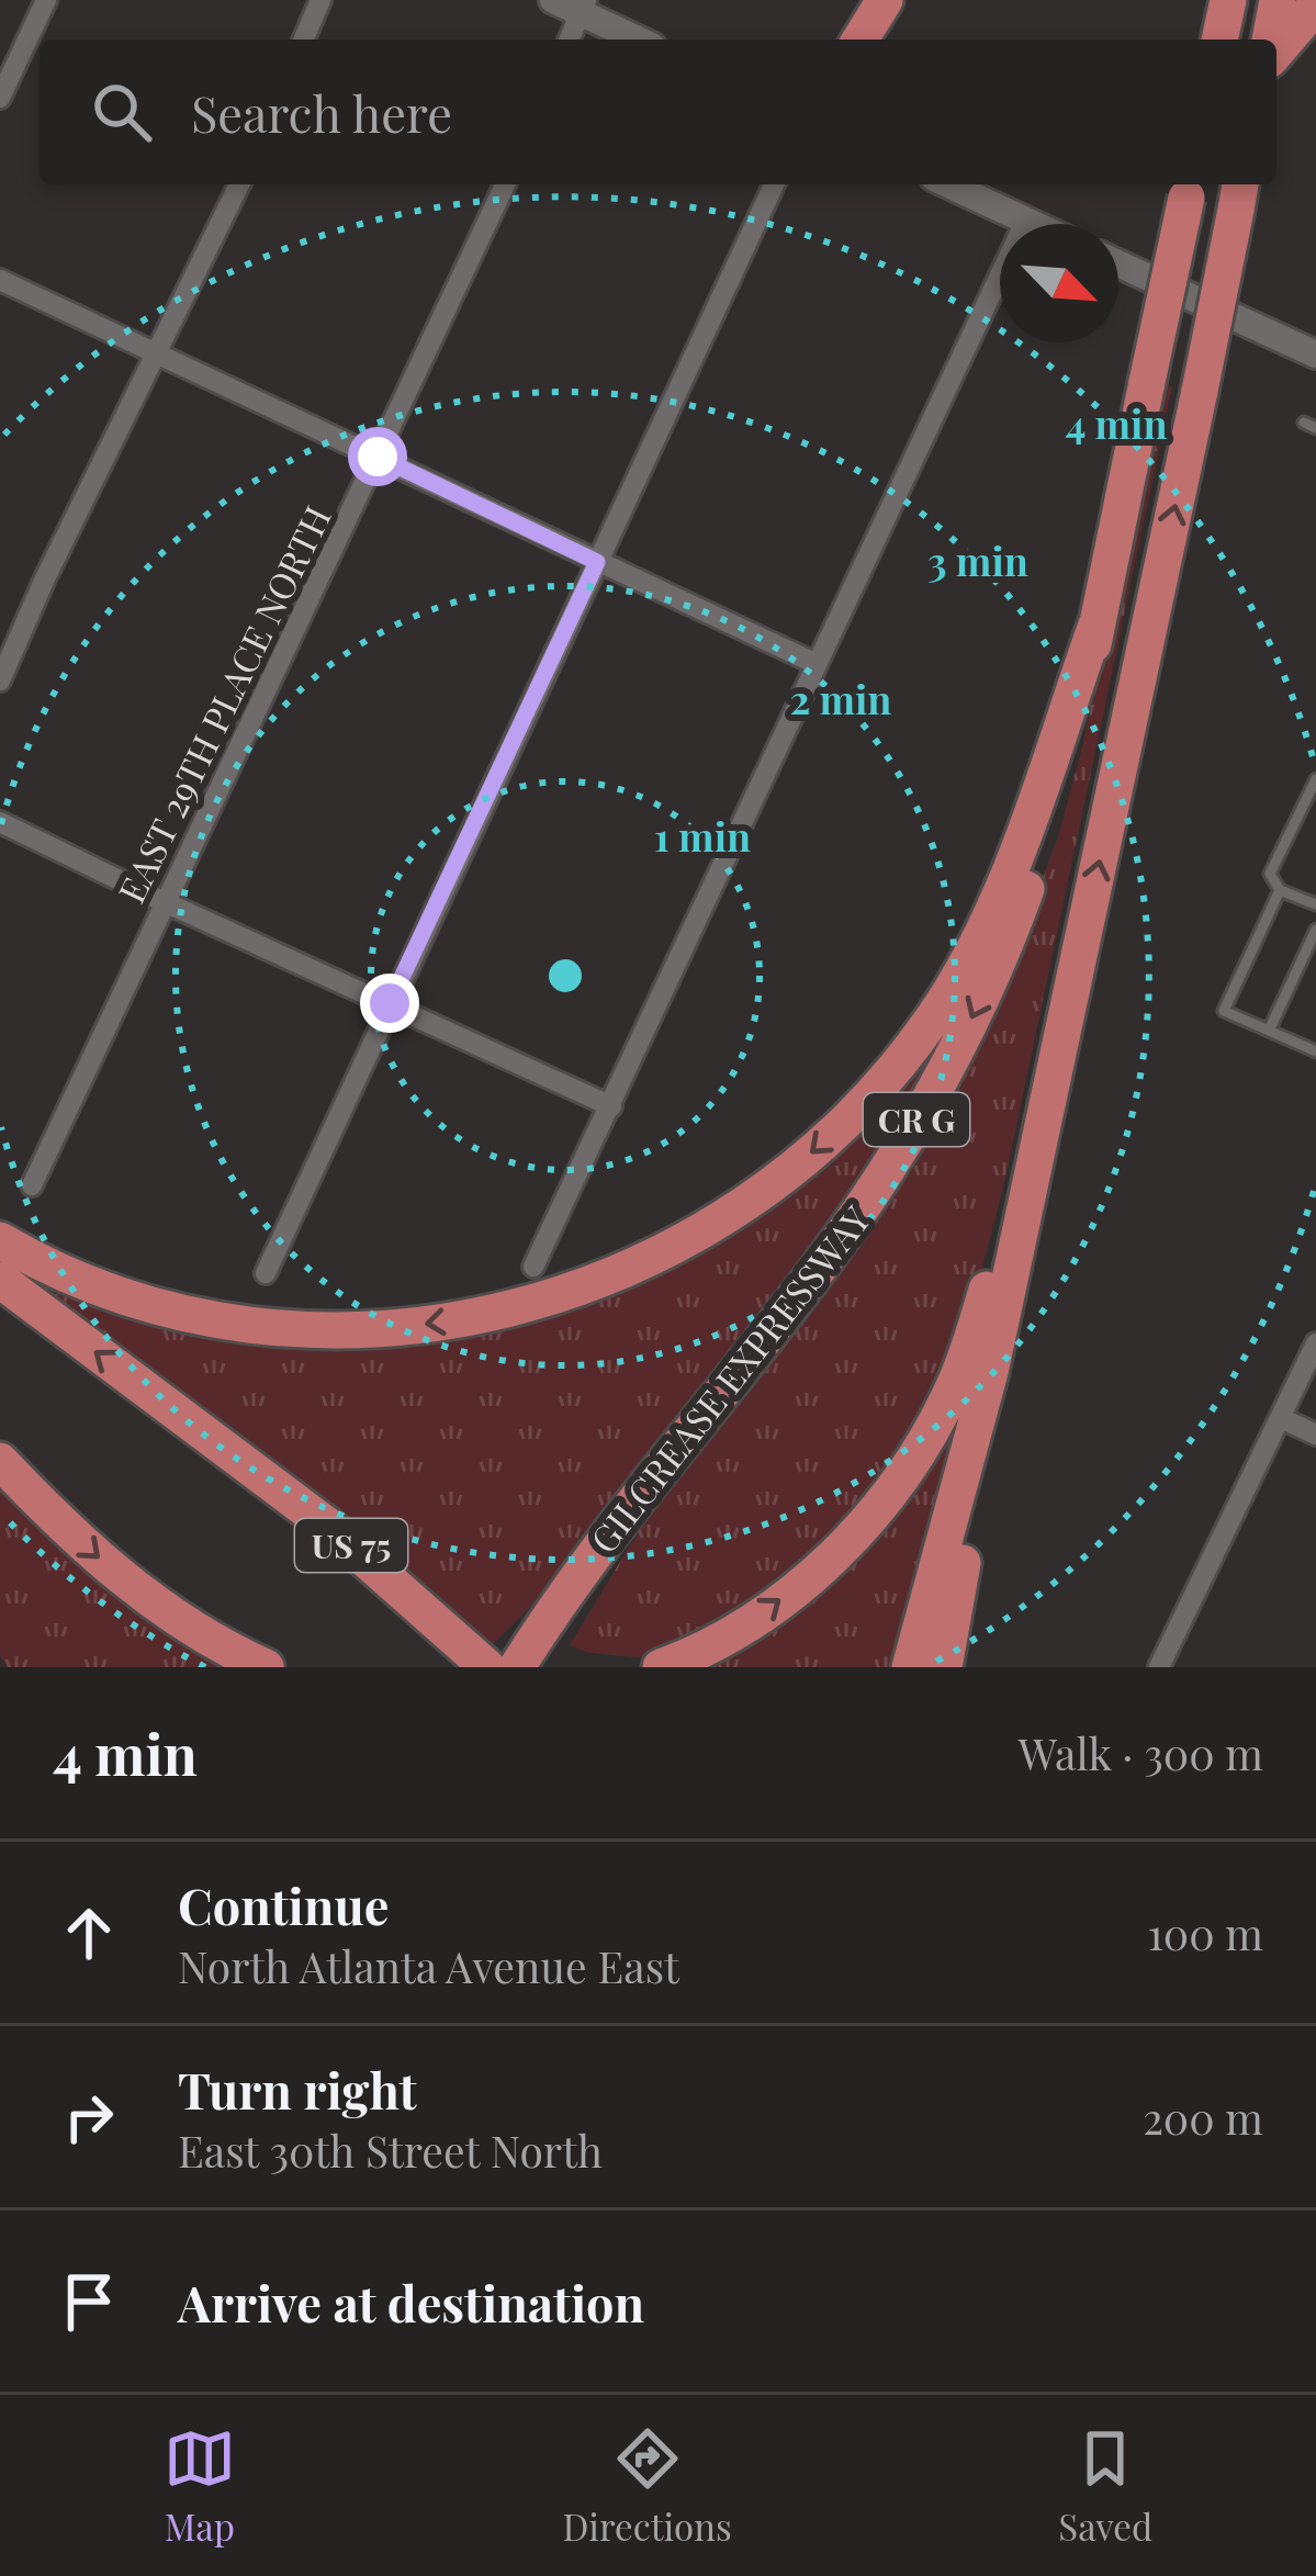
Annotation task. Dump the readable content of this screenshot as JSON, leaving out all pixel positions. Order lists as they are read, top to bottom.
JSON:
{
  "streets": {
    "highway": ["CR G", "GILCREASE EXPRESSWAY", "US 75"],
    "street": ["EAST 29TH PLACE NORTH"]
  },
  "north": "bottom right",
  "page": {
    "search": "Search here",
    "heading": ["4 min", "Walk · 300 m"],
    "list": [
      ["Continue", "North Atlanta Avenue East", "100 m"],
      ["Turn right", "East 30th Street North", "200 m"],
      "Arrive at destination"
    ],
    "nav": ["Map", "Directions", "Saved"]
  },
  "rings": [
    "4 min",
    "3 min",
    "2 min",
    "1 min"
  ]
}
